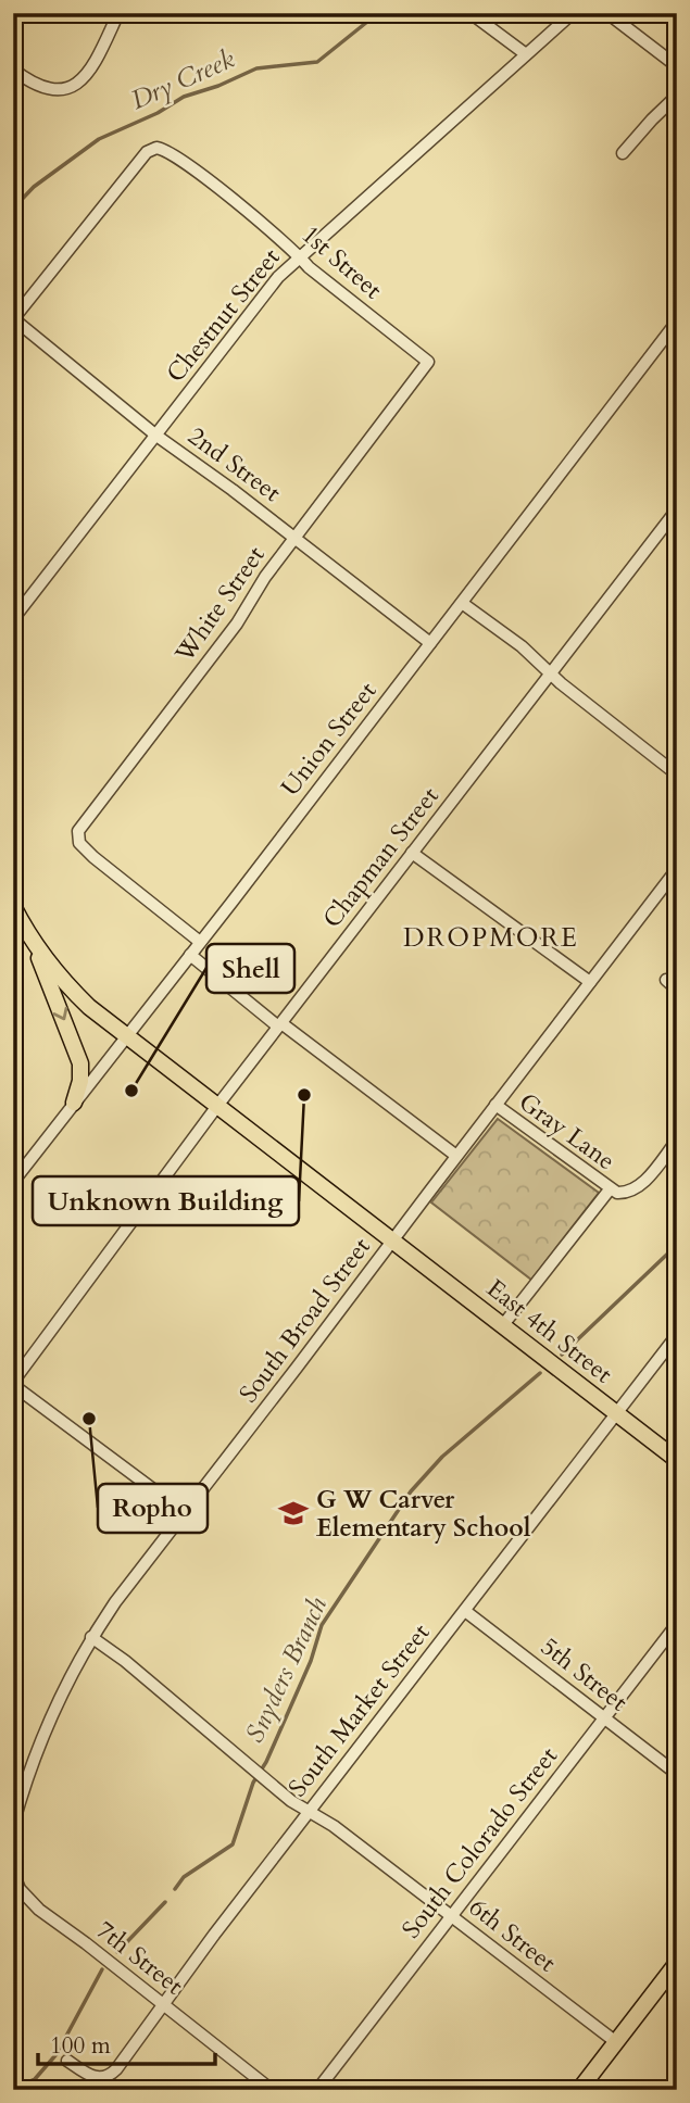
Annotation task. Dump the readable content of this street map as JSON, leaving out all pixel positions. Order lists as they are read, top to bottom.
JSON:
{
  "streets": {
    "main road": ["East 4th Street"],
    "street": [
      "1st Street",
      "Chestnut Street",
      "2nd Street",
      "White Street",
      "Union Street",
      "Chapman Street",
      "Gray Lane",
      "South Broad Street",
      "5th Street",
      "South Market Street",
      "South Colorado Street",
      "6th Street",
      "7th Street"
    ]
  },
  "crossings": [
    ["1st Street", "Chestnut Street"],
    ["1st Street", "2nd Street"],
    ["1st Street", "White Street"],
    ["Chestnut Street", "2nd Street"],
    ["2nd Street", "White Street"],
    ["2nd Street", "Union Street"],
    ["White Street", "Union Street"],
    ["Union Street", "East 4th Street"],
    ["Chapman Street", "East 4th Street"],
    ["Gray Lane", "South Broad Street"],
    ["South Broad Street", "East 4th Street"],
    ["South Broad Street", "6th Street"],
    ["East 4th Street", "South Market Street"],
    ["5th Street", "South Market Street"],
    ["5th Street", "South Colorado Street"],
    ["South Market Street", "6th Street"],
    ["South Market Street", "7th Street"],
    ["South Colorado Street", "6th Street"]
  ],
  "districts": ["DROPMORE"],
  "water": ["Dry Creek", "Snyders Branch"],
  "places": {
    "other": ["Shell", "Unknown Building", "Ropho"],
    "school or university": ["G W Carver Elementary School"]
  },
  "scale_bar": "100 m"
}
